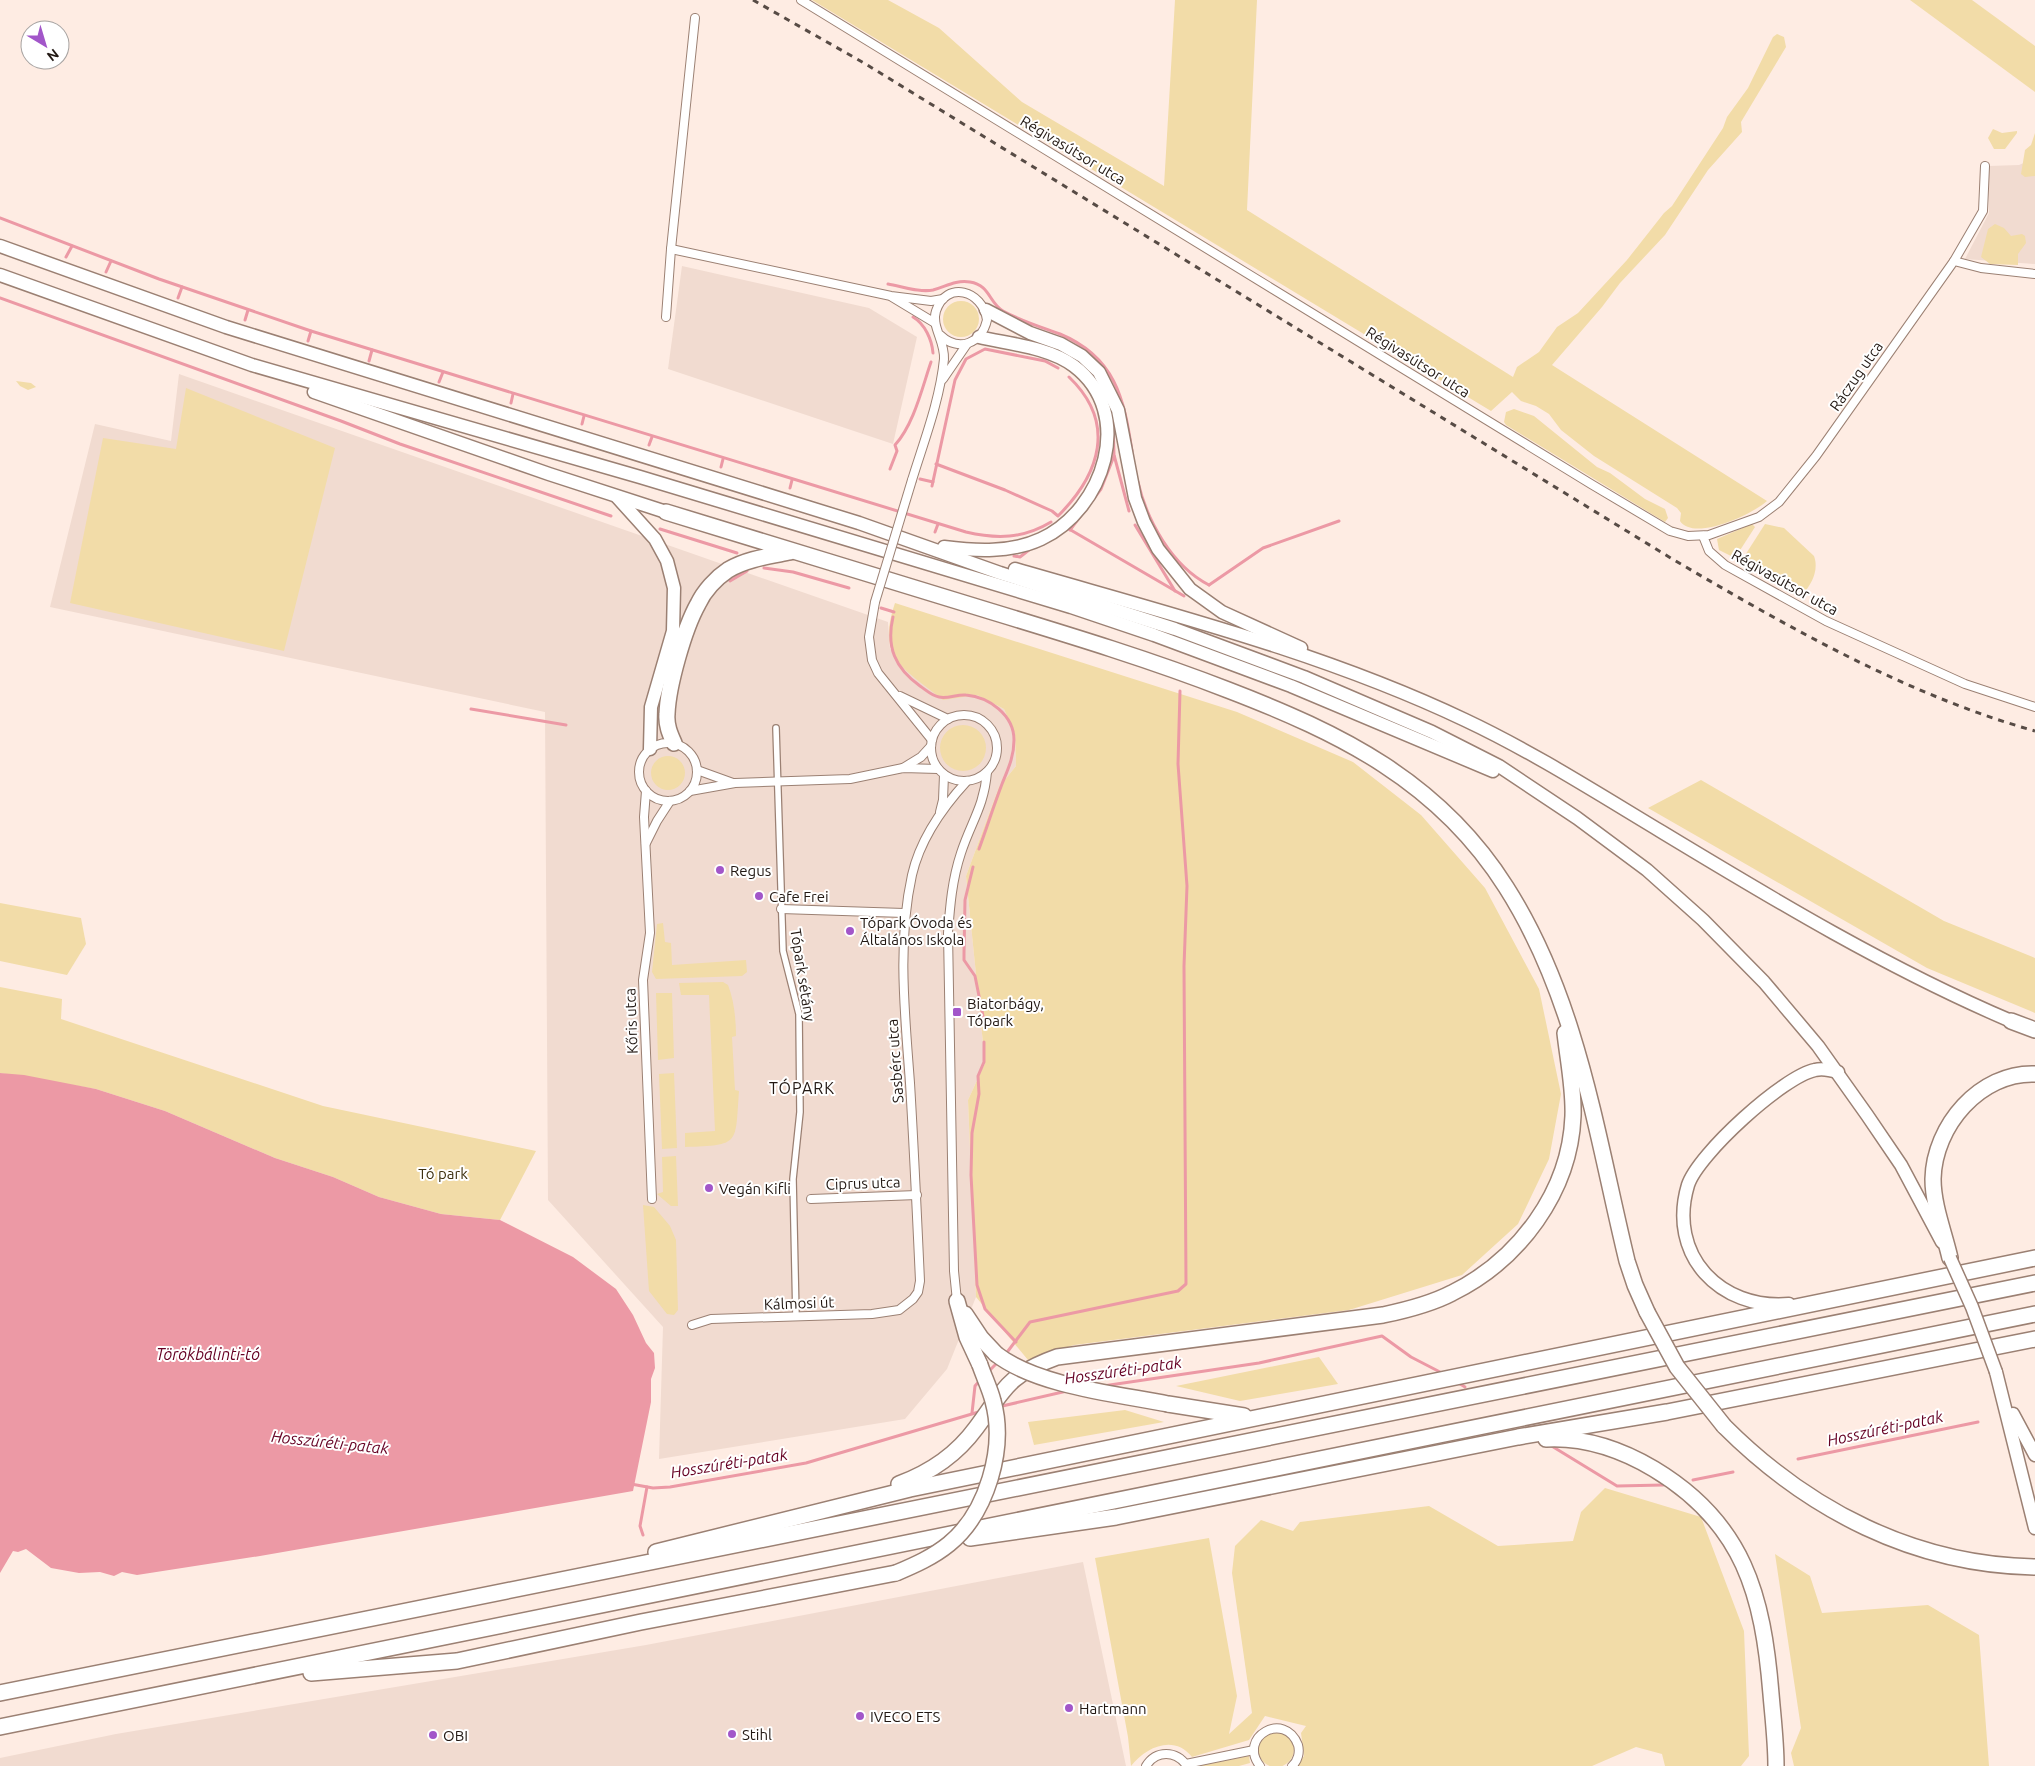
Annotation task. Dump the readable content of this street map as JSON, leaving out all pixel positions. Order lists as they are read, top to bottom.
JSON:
{
  "streets": {
    "street": [
      "Régivasútsor utca",
      "Ráczug utca",
      "Tópark sétány",
      "Kőris utca",
      "Sasbérc utca",
      "Ciprus utca",
      "Kálmosi út"
    ]
  },
  "crossings": [
    ["Régivasútsor utca", "Ráczug utca"],
    ["Tópark sétány", "Kálmosi út"],
    ["Sasbérc utca", "Ciprus utca"],
    ["Sasbérc utca", "Kálmosi út"]
  ],
  "districts": ["TÓPARK"],
  "water": ["Törökbálinti-tó", "Hosszúréti-patak"],
  "parks": ["Tó park"],
  "places": {
    "other": [
      "Regus",
      "Cafe Frei",
      "Tópark Óvoda és Általános Iskola",
      "Vegán Kifli",
      "Hartmann",
      "IVECO ETS",
      "Stihl",
      "OBI"
    ],
    "transit": ["Biatorbágy, Tópark"]
  },
  "north": "bottom right"
}
